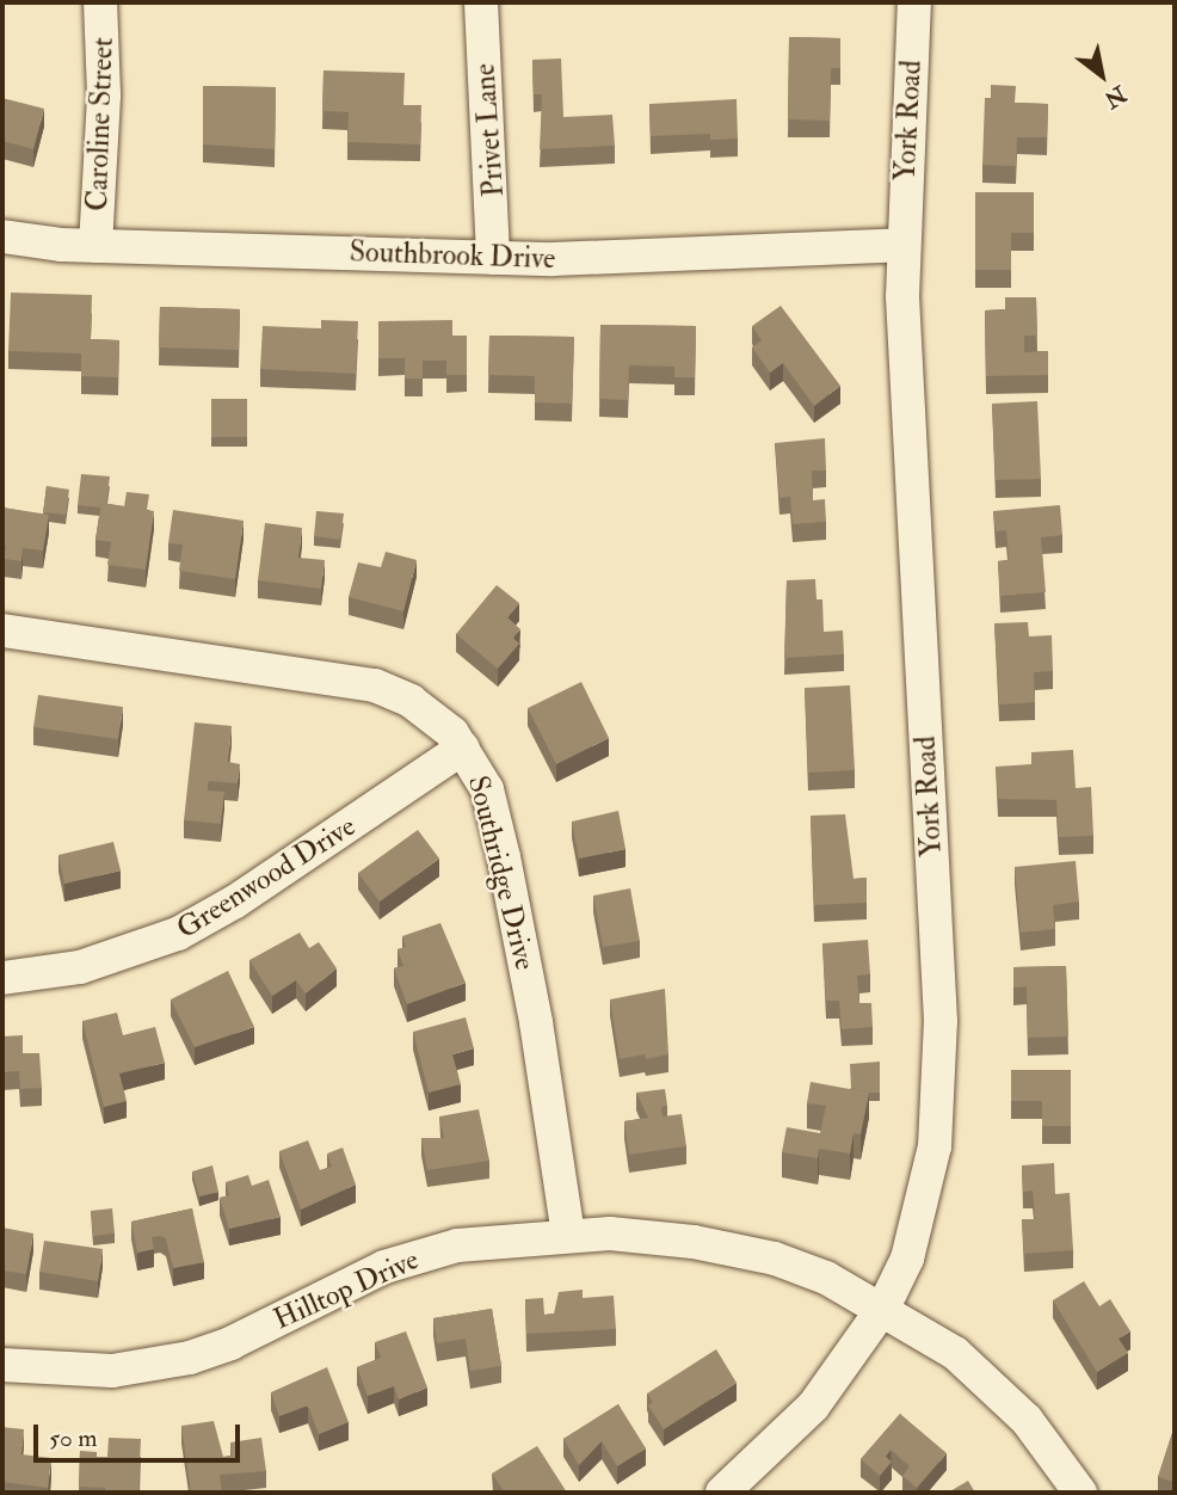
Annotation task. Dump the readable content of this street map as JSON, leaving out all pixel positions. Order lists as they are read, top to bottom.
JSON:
{
  "streets": {
    "street": [
      "York Road",
      "Caroline Street",
      "Privet Lane",
      "Southbrook Drive",
      "Southridge Drive",
      "Greenwood Drive",
      "Hilltop Drive"
    ]
  },
  "crossings": [
    ["York Road", "Southbrook Drive"],
    ["York Road", "Hilltop Drive"],
    ["Caroline Street", "Southbrook Drive"],
    ["Privet Lane", "Southbrook Drive"],
    ["Southridge Drive", "Greenwood Drive"],
    ["Southridge Drive", "Hilltop Drive"]
  ],
  "scale_bar": "50 m",
  "north": "bottom right"
}
